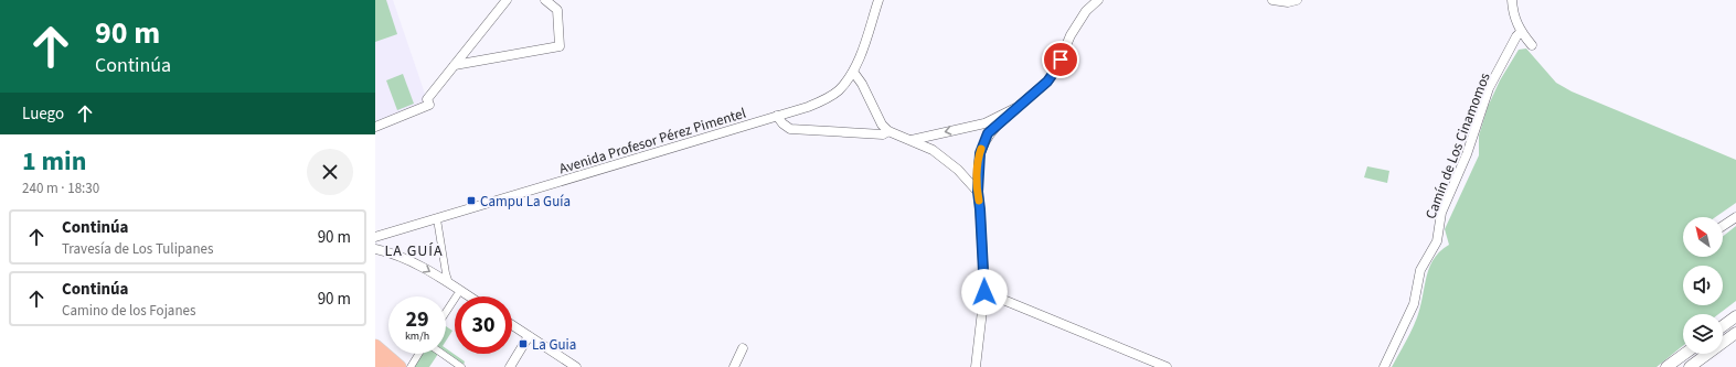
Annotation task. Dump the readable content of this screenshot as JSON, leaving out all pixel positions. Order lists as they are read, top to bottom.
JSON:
{
  "streets": {
    "street": ["Avenida Profesor Pérez Pimentel", "Camín de Los Cinamomos"]
  },
  "districts": ["LA GUÍA"],
  "places": {
    "transit": ["Campu La Guía", "La Guia"]
  },
  "north": "top left",
  "page": {
    "turn": ["90 m", "Continúa"],
    "then": "Luego",
    "heading": ["1 min", "240 m · 18:30"],
    "list": [
      {
        "name": "Continúa",
        "note": "Travesía de Los Tulipanes",
        "value": "90 m"
      },
      {
        "name": "Continúa",
        "note": "Camino de los Fojanes",
        "value": "90 m"
      }
    ],
    "speed": "29 km/h",
    "limit": "30"
  }
}
